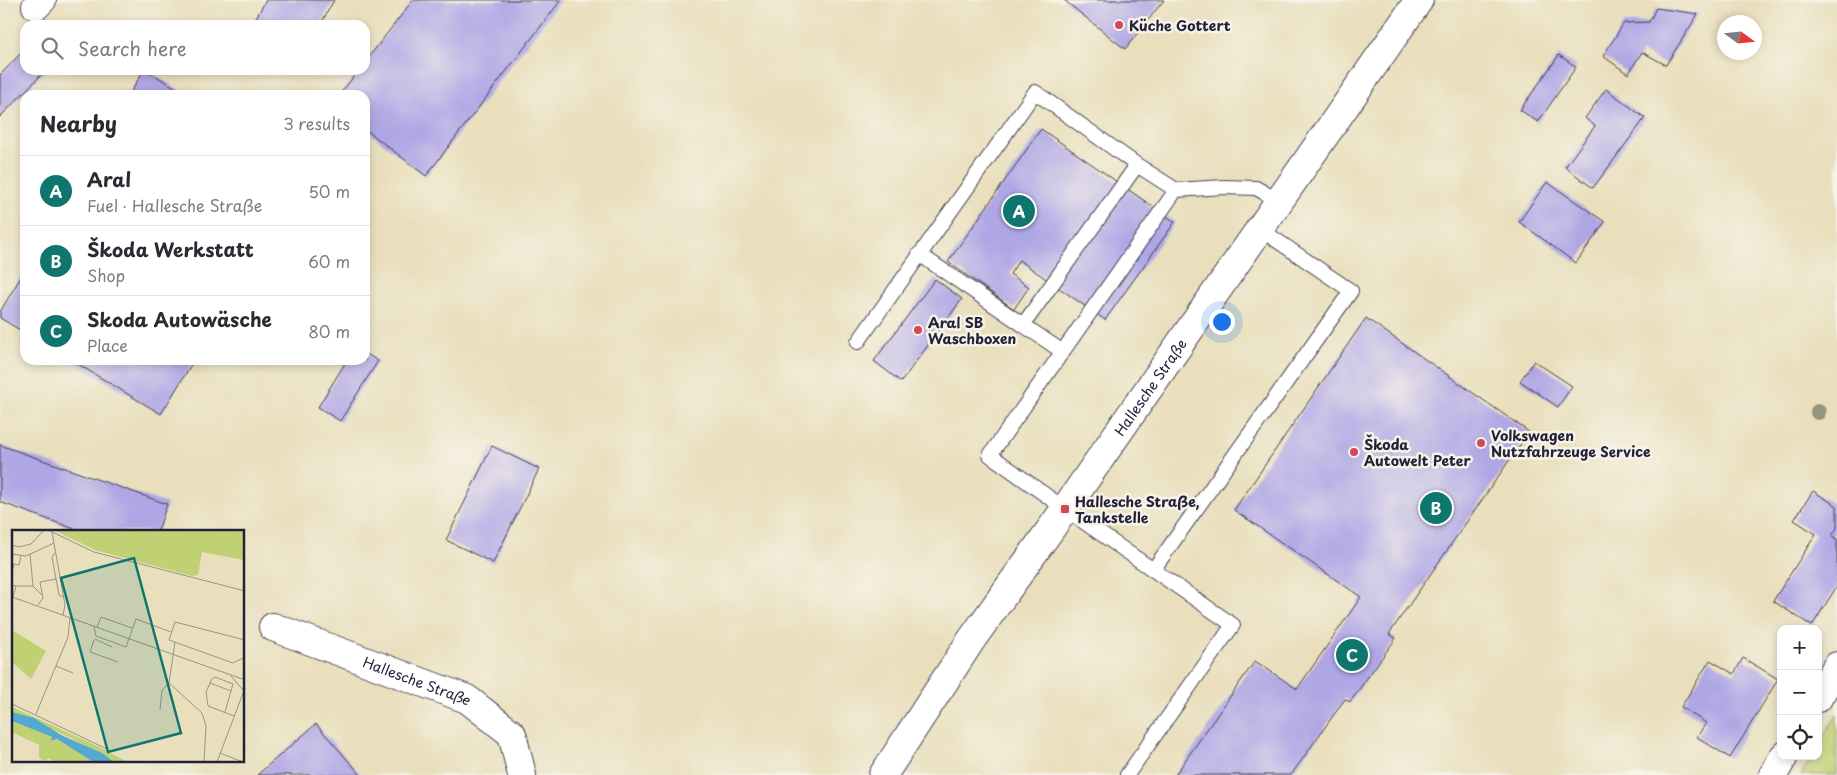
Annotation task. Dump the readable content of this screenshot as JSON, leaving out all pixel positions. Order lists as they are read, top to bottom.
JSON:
{
  "streets": {
    "main road": ["Hallesche Straße"]
  },
  "places": {
    "other": [
      "Küche Gottert",
      "Aral SB Waschboxen",
      "Volkswagen Nutzfahrzeuge Service",
      "Škoda Autowelt Peter"
    ],
    "transit": ["Hallesche Straße, Tankstelle"]
  },
  "north": "right",
  "page": {
    "search": "Search here",
    "heading": ["Nearby", "3 results"],
    "list": [
      {
        "mark": "A",
        "name": "Aral",
        "note": "Fuel · Hallesche Straße",
        "value": "50 m"
      },
      {
        "mark": "B",
        "name": "Škoda Werkstatt",
        "note": "Shop",
        "value": "60 m"
      },
      {
        "mark": "C",
        "name": "Skoda Autowäsche",
        "note": "Place",
        "value": "80 m"
      }
    ],
    "pins": ["A", "B", "C"],
    "map_buttons": ["+", "−"]
  }
}
